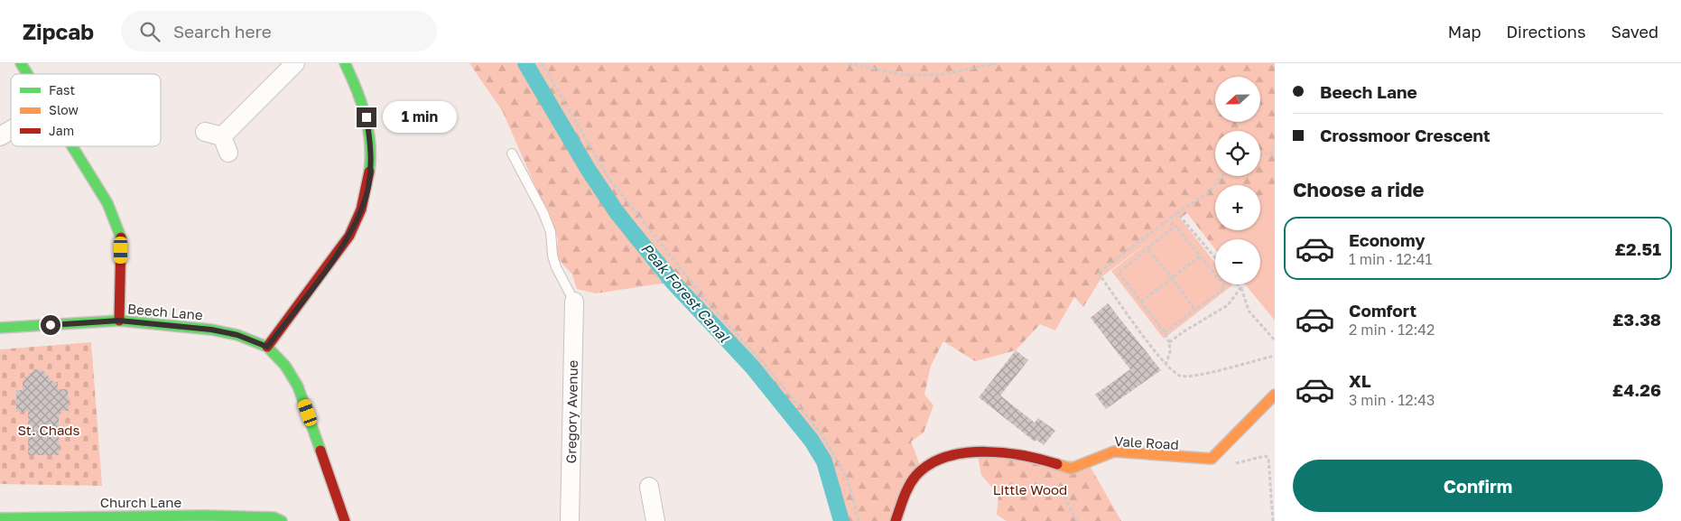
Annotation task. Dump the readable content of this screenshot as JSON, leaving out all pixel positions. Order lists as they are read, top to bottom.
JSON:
{
  "streets": {
    "street": [
      "Beech Lane",
      "Gregory Avenue",
      "Vale Road",
      "Church Lane"
    ]
  },
  "water": ["Peak Forest Canal"],
  "parks": ["St. Chads", "Little Wood"],
  "legend": ["Fast", "Slow", "Jam"],
  "north": "left",
  "page": {
    "header": "Zipcab",
    "search": "Search here",
    "nav": ["Map", "Directions", "Saved"],
    "banner": ["Beech Lane", "Crossmoor Crescent"],
    "map_buttons": ["+", "−"],
    "bubble": "1 min",
    "heading": "Choose a ride",
    "list": [
      {
        "name": "Economy",
        "note": "1 min · 12:41",
        "value": "£2.51"
      },
      {
        "name": "Comfort",
        "note": "2 min · 12:42",
        "value": "£3.38"
      },
      {
        "name": "XL",
        "note": "3 min · 12:43",
        "value": "£4.26"
      }
    ],
    "buttons": "Confirm"
  }
}
